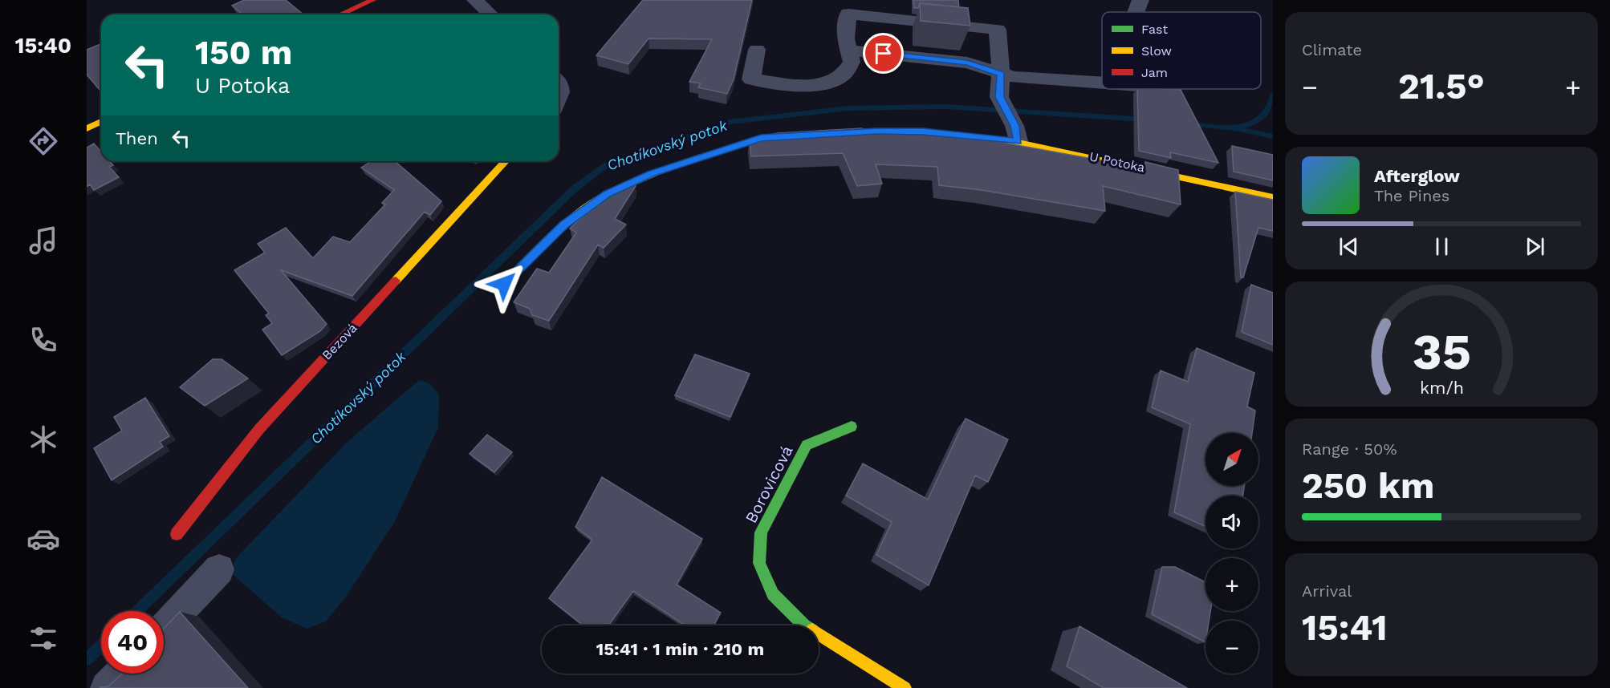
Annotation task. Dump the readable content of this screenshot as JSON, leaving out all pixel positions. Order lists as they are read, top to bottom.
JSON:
{
  "streets": {
    "street": ["U Potoka", "Bezová", "Borovicová"]
  },
  "water": ["Chotíkovský potok"],
  "legend": ["Fast", "Slow", "Jam"],
  "north": "top right",
  "page": {
    "tabs": "15:40",
    "tile": [
      "Climate",
      ["Range · 50%", "250 km"],
      ["Arrival", "15:41"]
    ],
    "turn": ["150 m", "U Potoka"],
    "heat": ["−", "21.5°", "+"],
    "then": "Then",
    "song": ["Afterglow", "The Pines"],
    "map_buttons": ["+", "−"],
    "limit": "40",
    "trip": "15:41 · 1 min · 210 m",
    "gauge": ["35", "km/h"]
  }
}
